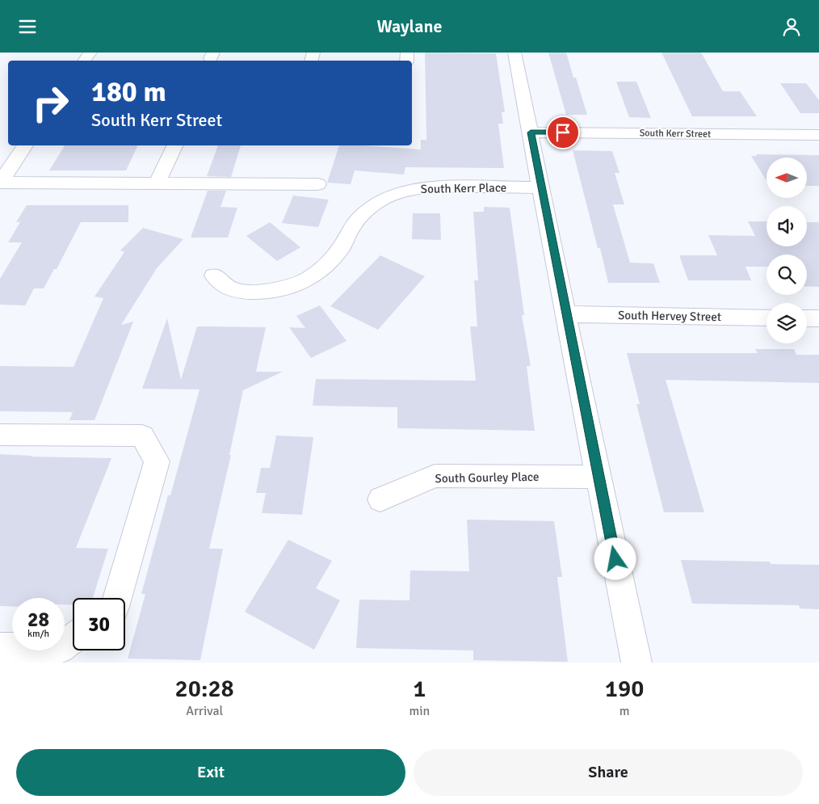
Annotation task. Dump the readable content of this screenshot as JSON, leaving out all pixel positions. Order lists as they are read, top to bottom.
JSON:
{
  "streets": {
    "street": [
      "South Kerr Street",
      "South Kerr Place",
      "South Hervey Street",
      "South Gourley Place"
    ]
  },
  "north": "left",
  "page": {
    "header": "Waylane",
    "turn": ["180 m", "South Kerr Street"],
    "speed": "28 km/h",
    "limit": "30",
    "eta": [
      "20:28",
      "Arrival",
      "1",
      "min",
      "190",
      "m"
    ],
    "buttons": ["Exit", "Share"]
  }
}
